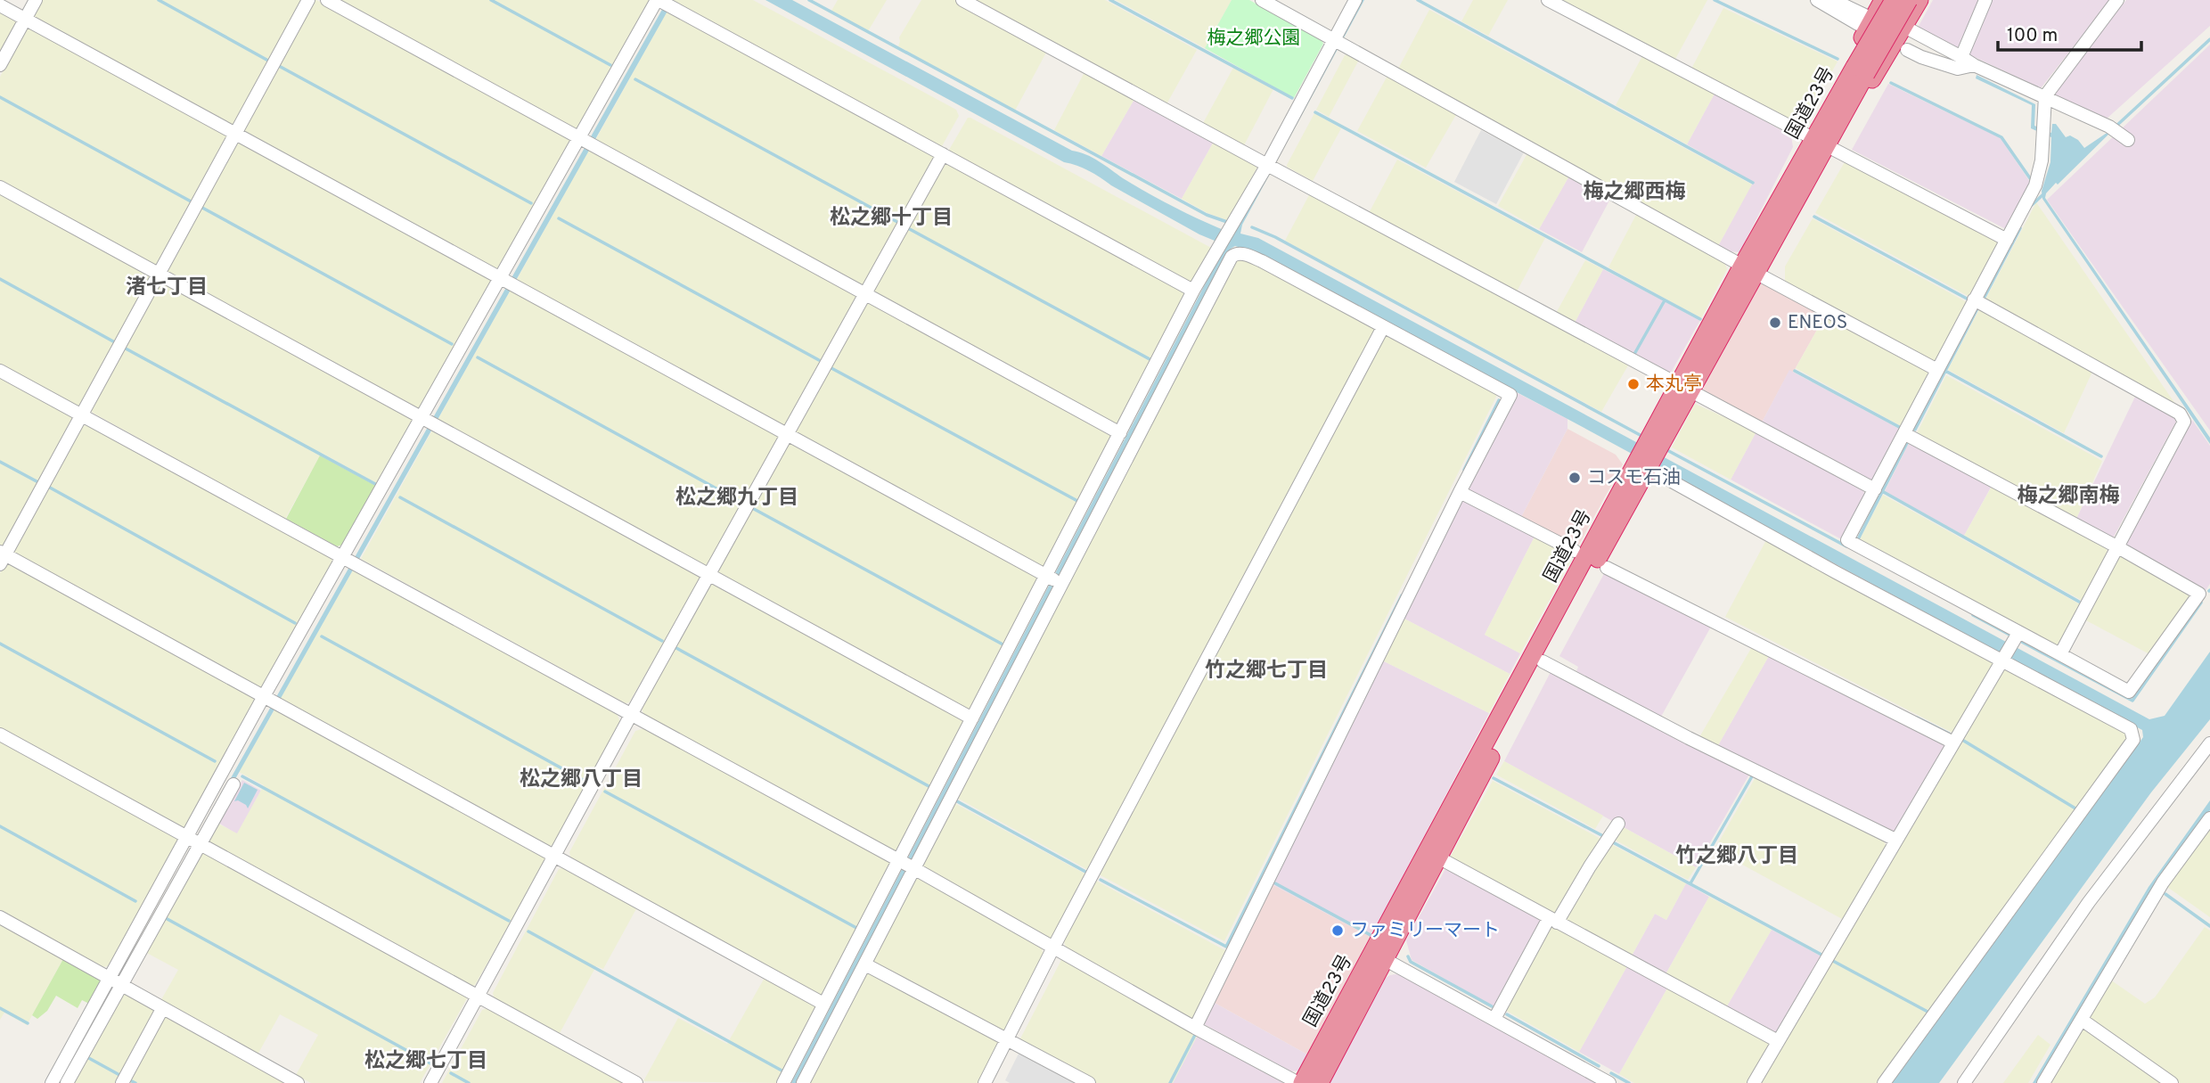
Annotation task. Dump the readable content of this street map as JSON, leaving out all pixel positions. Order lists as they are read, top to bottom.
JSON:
{
  "streets": {
    "highway": ["国道23号"]
  },
  "districts": [
    "梅之郷西梅",
    "松之郷十丁目",
    "渚七丁目",
    "梅之郷南梅",
    "松之郷九丁目",
    "竹之郷七丁目",
    "松之郷八丁目",
    "竹之郷八丁目",
    "松之郷七丁目"
  ],
  "parks": ["梅之郷公園"],
  "places": [
    "ENEOS",
    "本丸亭",
    "コスモ石油",
    "ファミリーマート"
  ],
  "scale_bar": "100 m"
}
